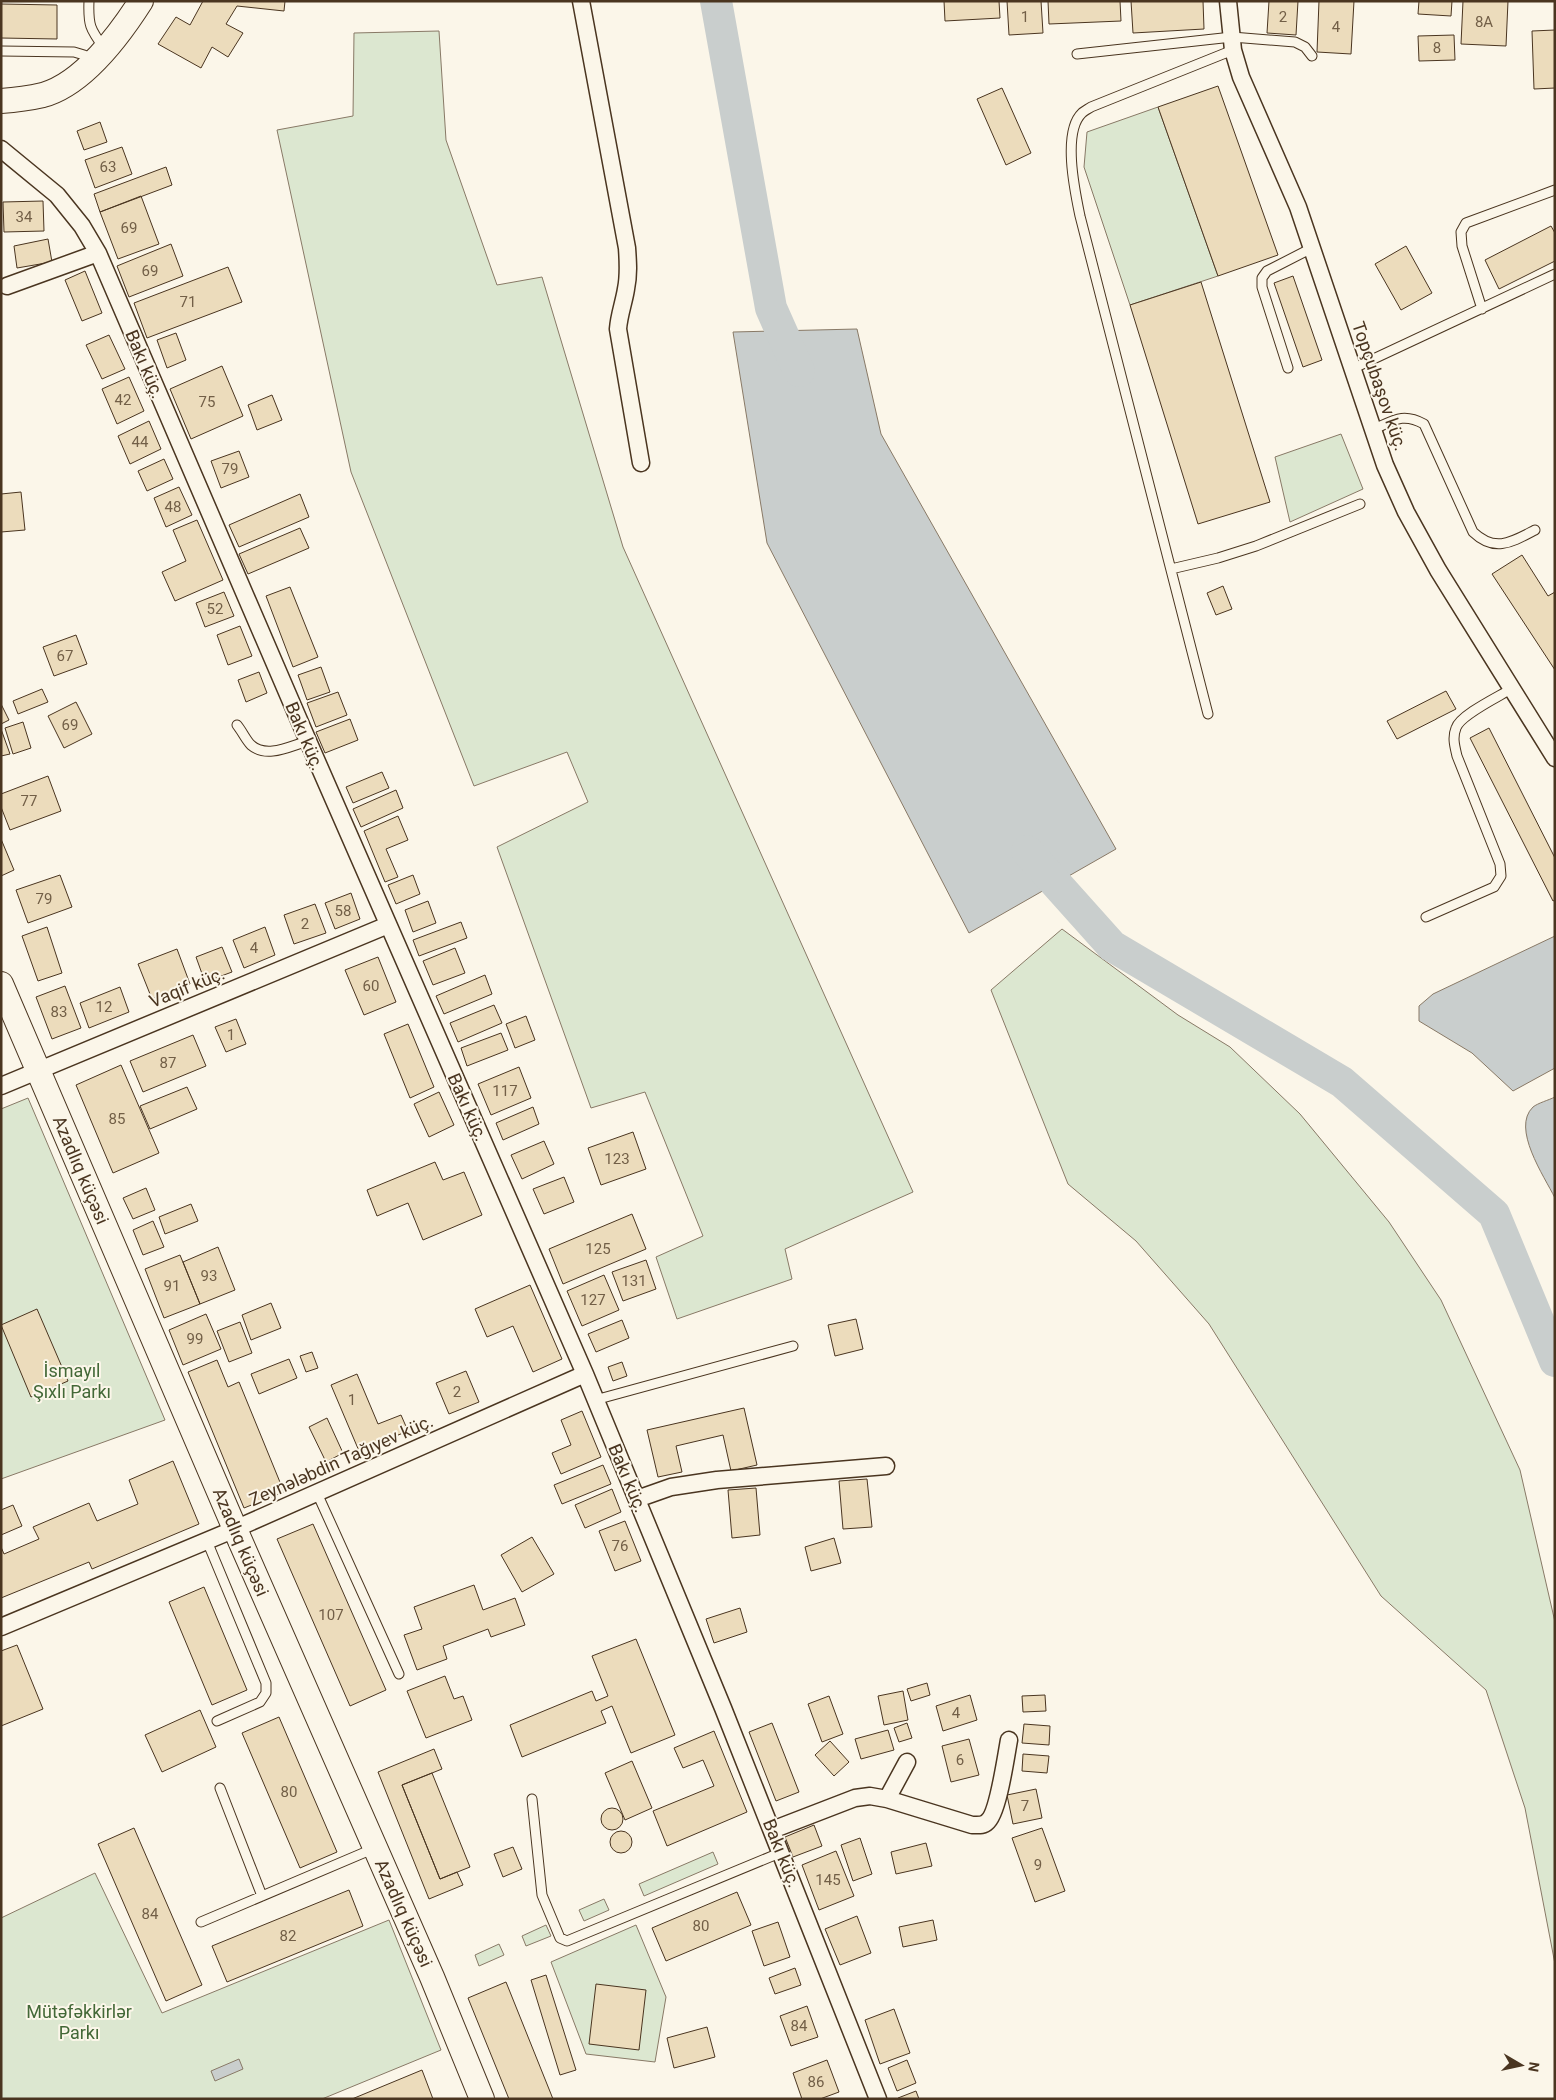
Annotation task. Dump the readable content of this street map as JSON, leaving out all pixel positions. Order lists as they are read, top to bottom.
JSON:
{
  "streets": {
    "street": [
      "Bakı küç.",
      "Topçubaşov küç.",
      "Vaqif küç.",
      "Azadlıq küçəsi",
      "Zeynələbdin Tağıyev küç."
    ]
  },
  "crossings": [
    ["Bakı küç.", "Vaqif küç."],
    ["Bakı küç.", "Zeynələbdin Tağıyev küç."],
    ["Vaqif küç.", "Azadlıq küçəsi"],
    ["Azadlıq küçəsi", "Zeynələbdin Tağıyev küç."]
  ],
  "parks": ["İsmayıl Şıxlı Parkı", "Mütəfəkkirlər Parkı"],
  "house_numbers": [
    "1",
    "2",
    "8A",
    "4",
    "8",
    "63",
    "34",
    "69",
    "69",
    "71",
    "42",
    "75",
    "44",
    "79",
    "48",
    "52",
    "67",
    "69",
    "77",
    "79",
    "58",
    "2",
    "4",
    "60",
    "12",
    "83",
    "1",
    "87",
    "117",
    "85",
    "123",
    "125",
    "93",
    "131",
    "91",
    "127",
    "99",
    "2",
    "1",
    "76",
    "107",
    "4",
    "6",
    "80",
    "7",
    "9",
    "145",
    "84",
    "80",
    "82",
    "84",
    "86"
  ],
  "north": "right"
}
